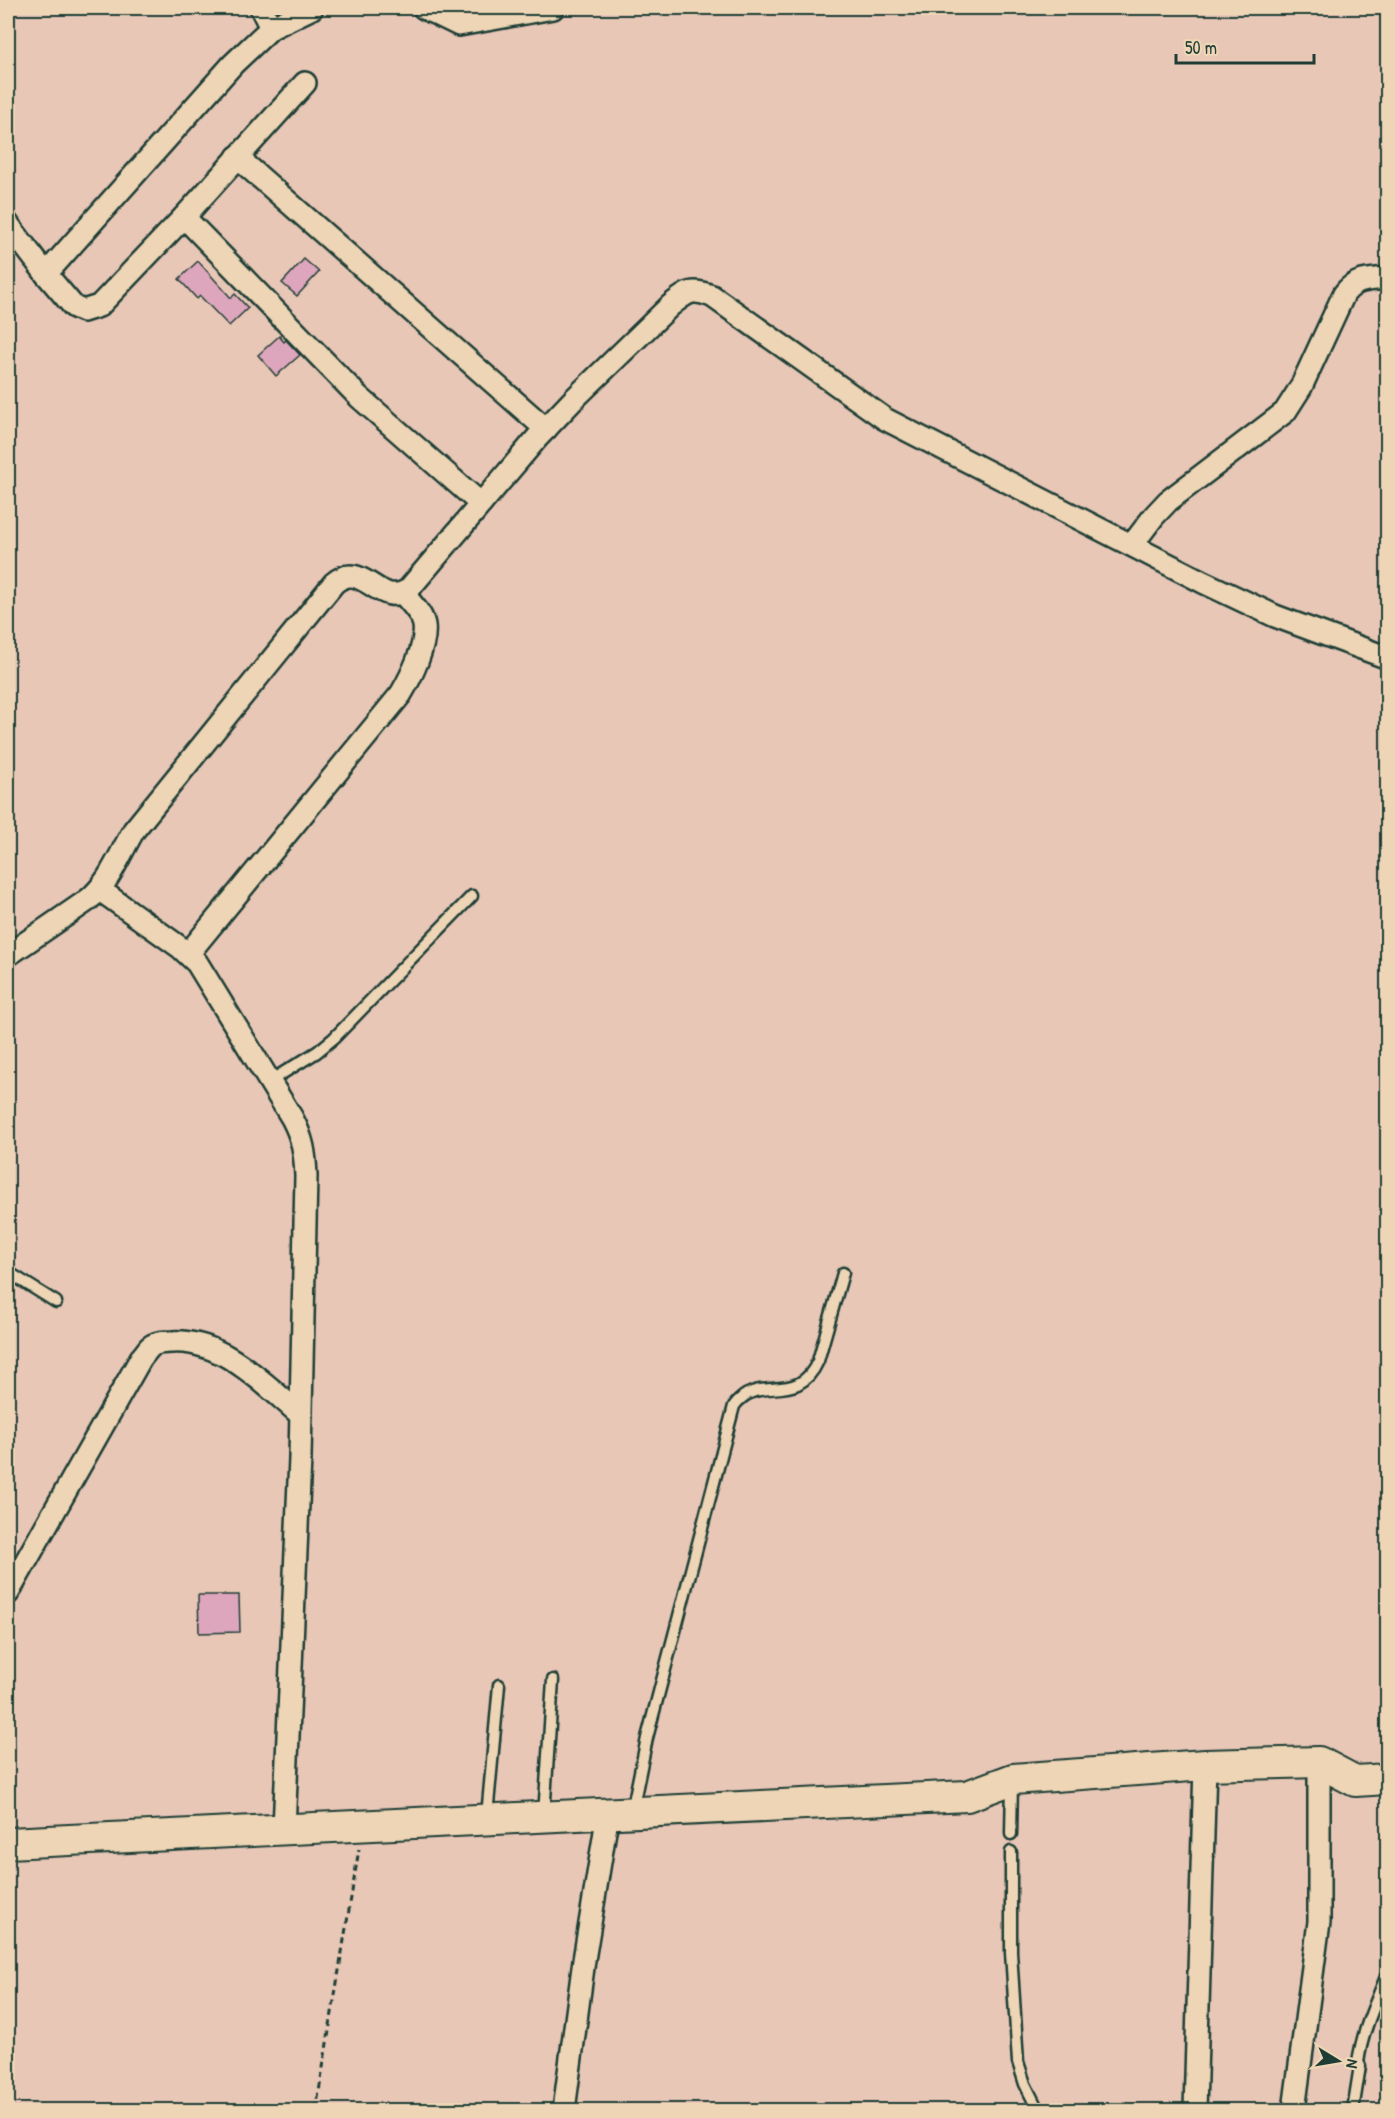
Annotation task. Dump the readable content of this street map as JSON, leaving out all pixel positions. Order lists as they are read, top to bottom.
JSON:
{
  "scale_bar": "50 m",
  "north": "right"
}
